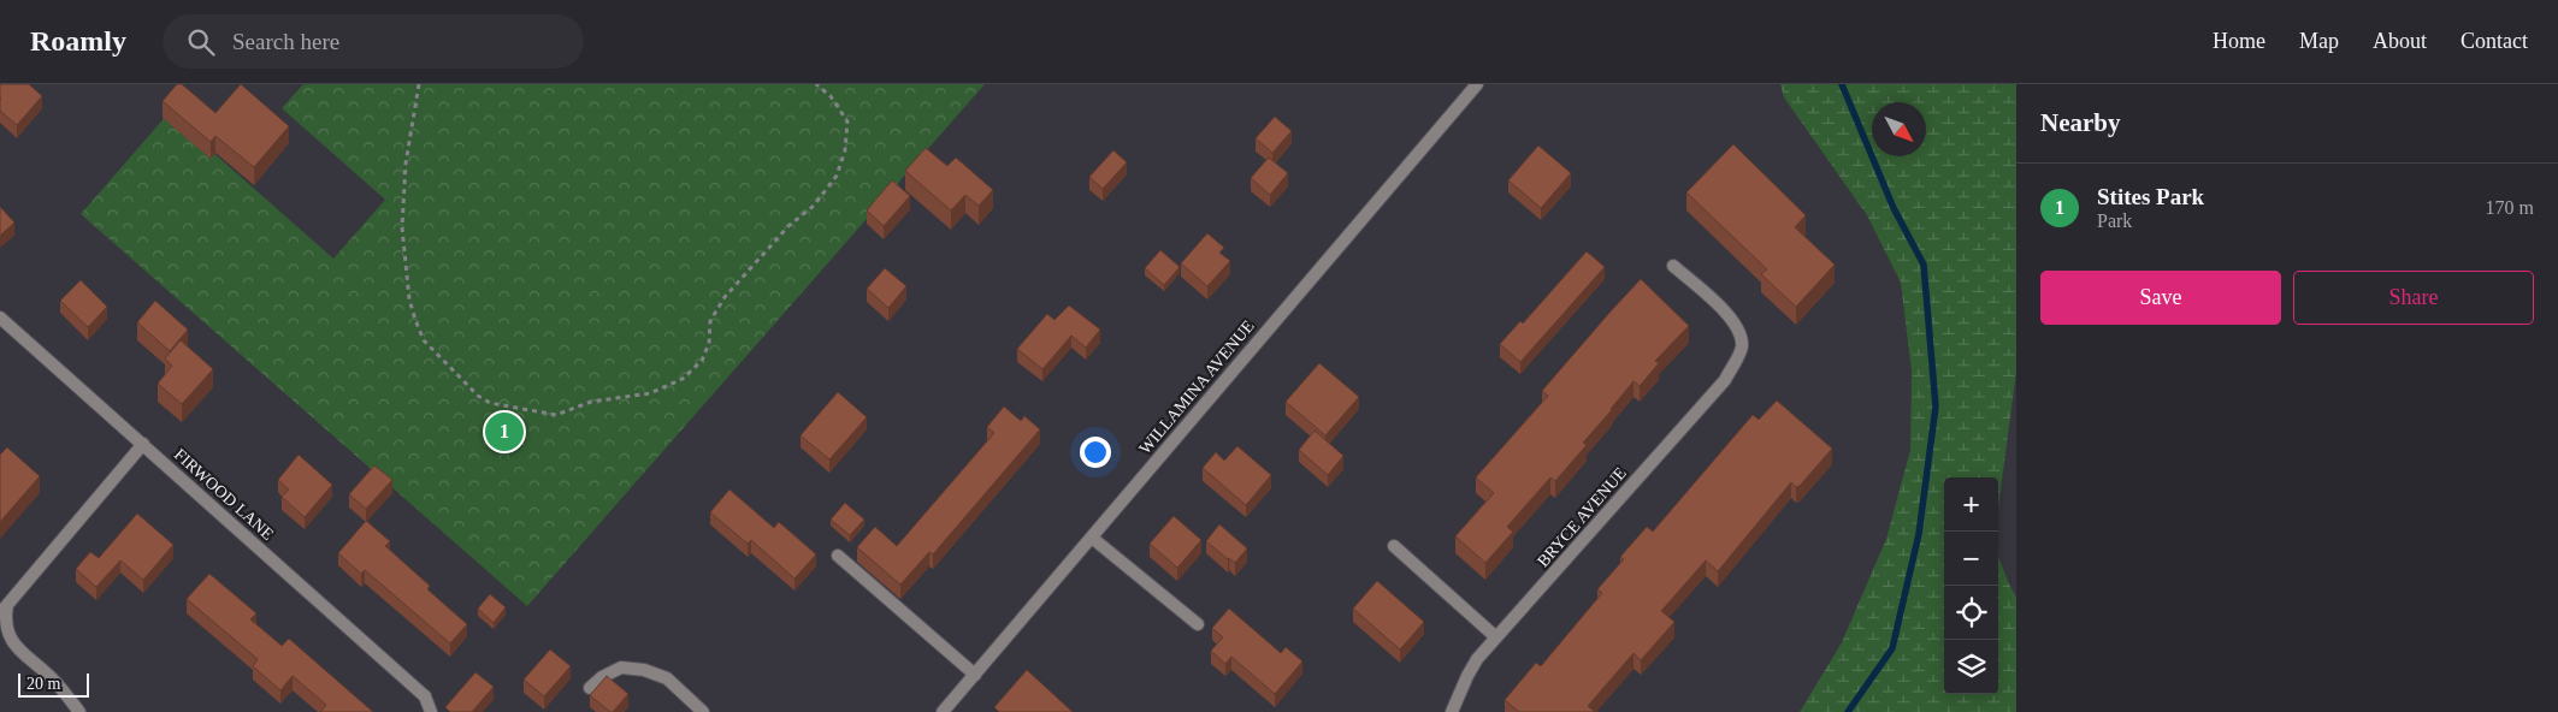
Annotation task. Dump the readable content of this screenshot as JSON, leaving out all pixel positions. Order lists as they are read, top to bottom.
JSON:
{
  "streets": {
    "street": ["WILLAMINA AVENUE", "FIRWOOD LANE", "BRYCE AVENUE"]
  },
  "scale_bar": "20 m",
  "north": "bottom right",
  "page": {
    "header": "Roamly",
    "search": "Search here",
    "nav": [
      "Home",
      "Map",
      "About",
      "Contact"
    ],
    "heading": "Nearby",
    "list": [
      {
        "mark": "1",
        "name": "Stites Park",
        "note": "Park",
        "value": "170 m"
      }
    ],
    "buttons": ["Save", "Share"],
    "pins": "1",
    "map_buttons": ["+", "−"],
    "scale": "20 m"
  }
}
